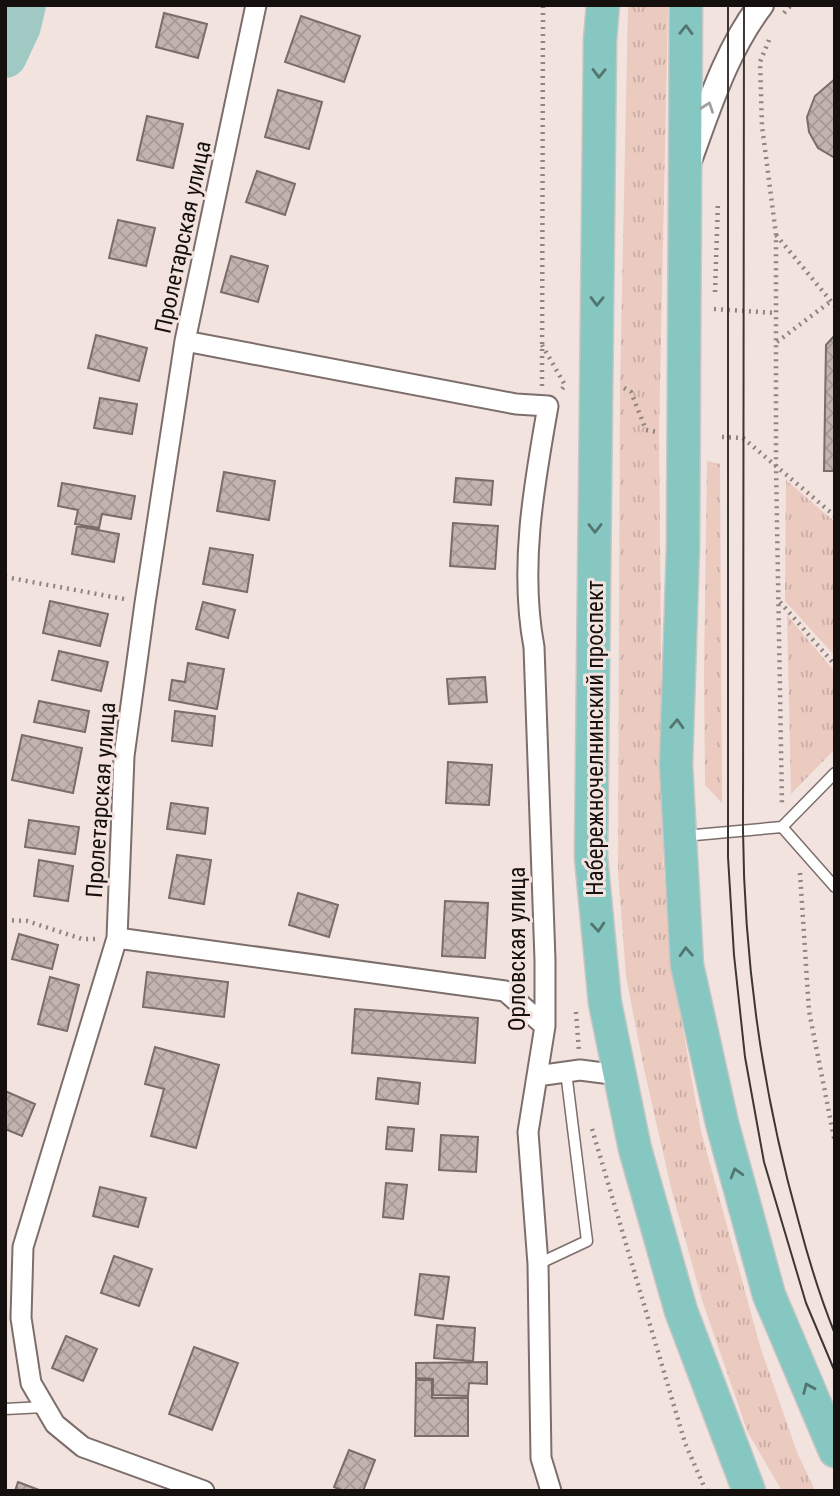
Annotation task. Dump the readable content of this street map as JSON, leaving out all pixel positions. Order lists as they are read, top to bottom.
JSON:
{
  "streets": {
    "main road": ["Набережночелнинский проспект"],
    "street": ["Пролетарская улица", "Орловская улица"]
  }
}
